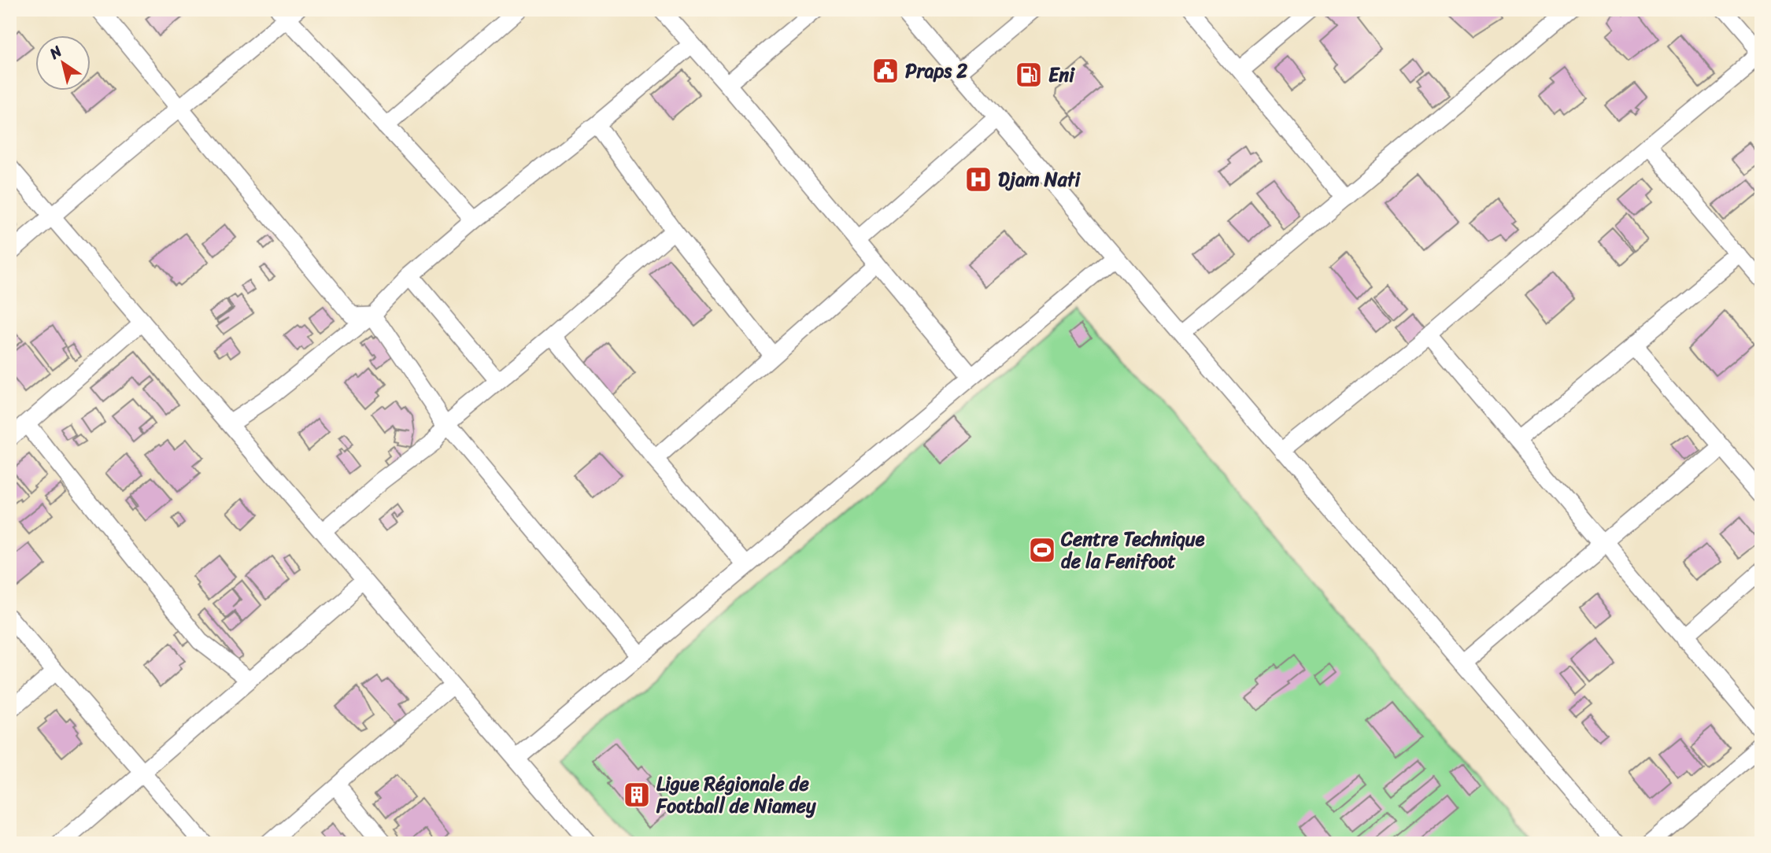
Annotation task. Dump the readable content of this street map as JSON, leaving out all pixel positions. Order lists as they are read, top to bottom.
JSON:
{
  "places": {
    "public building": ["Praps 2"],
    "fuel station": ["Eni"],
    "hospital": ["Djam Nati"],
    "sports": ["Centre Technique de la Fenifoot"],
    "building": ["Ligue Régionale de Football de Niamey"]
  },
  "north": "top left"
}
